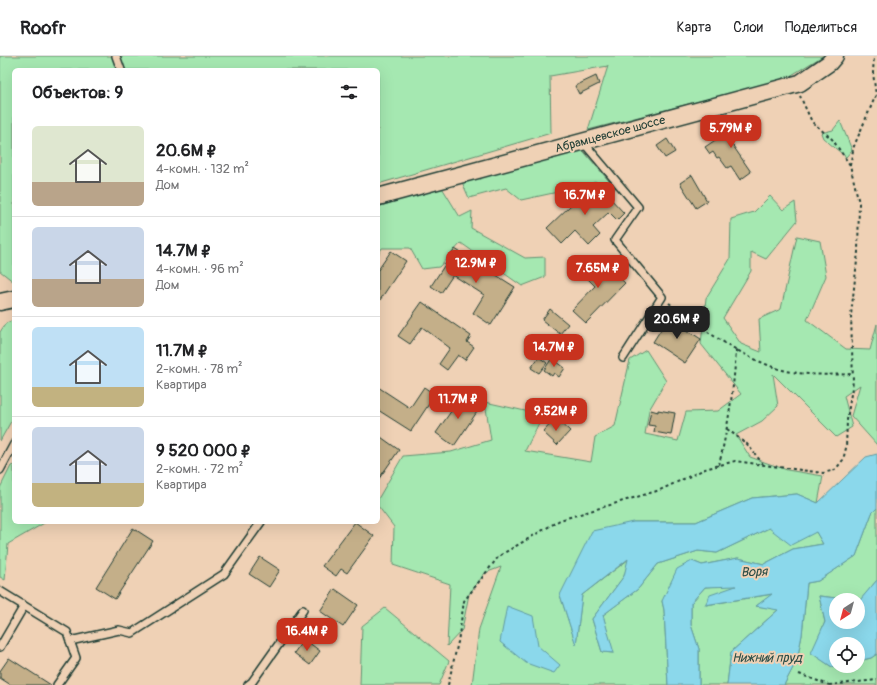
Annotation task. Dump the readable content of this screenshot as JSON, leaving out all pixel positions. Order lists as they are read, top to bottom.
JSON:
{
  "streets": {
    "street": ["Абрамцевское шоссе"]
  },
  "water": ["Воря", "Нижний пруд"],
  "north": "bottom left",
  "page": {
    "header": "Roofr",
    "nav": ["Карта", "Слои", "Поделиться"],
    "heading": "Объектов: 9",
    "price": [
      "5.79M ₽",
      "16.7M ₽",
      "12.9M ₽",
      "7.65M ₽",
      "20.6M ₽",
      "14.7M ₽",
      "11.7M ₽",
      "9.52M ₽",
      "16.4M ₽"
    ],
    "list": [
      {
        "name": "20.6M ₽",
        "note": "4-комн. · 132 m² · Дом"
      },
      {
        "name": "14.7M ₽",
        "note": "4-комн. · 96 m² · Дом"
      },
      {
        "name": "11.7M ₽",
        "note": "2-комн. · 78 m² · Квартира"
      },
      {
        "name": "9 520 000 ₽",
        "note": "2-комн. · 72 m² · Квартира"
      }
    ]
  }
}
